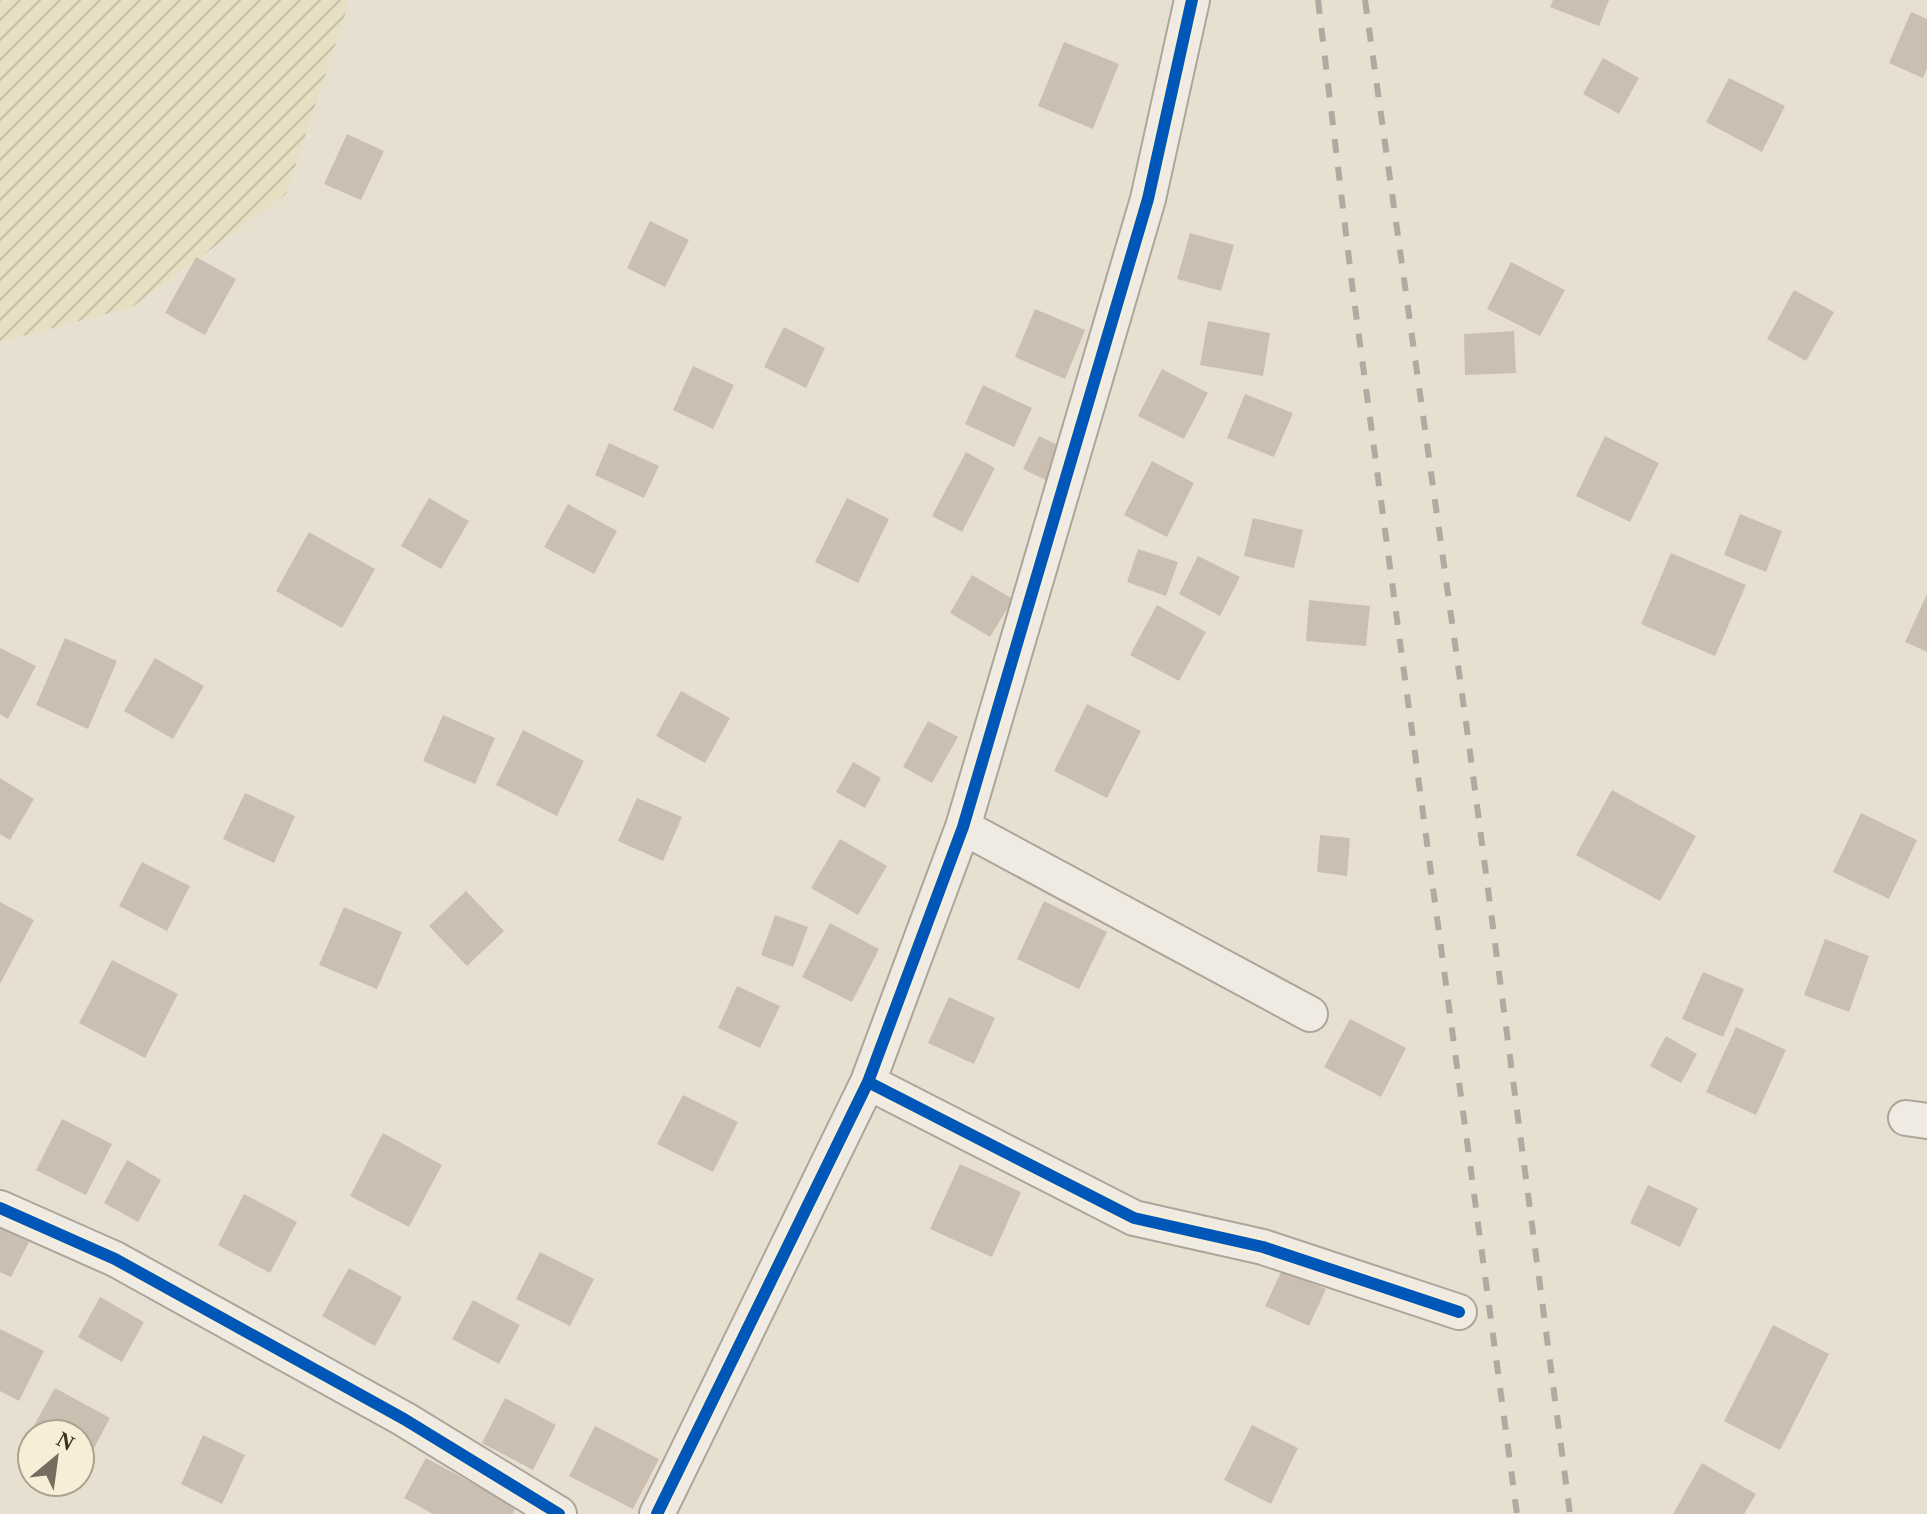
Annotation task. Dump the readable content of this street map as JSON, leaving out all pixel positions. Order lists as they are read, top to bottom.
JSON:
{
  "north": "top right"
}
